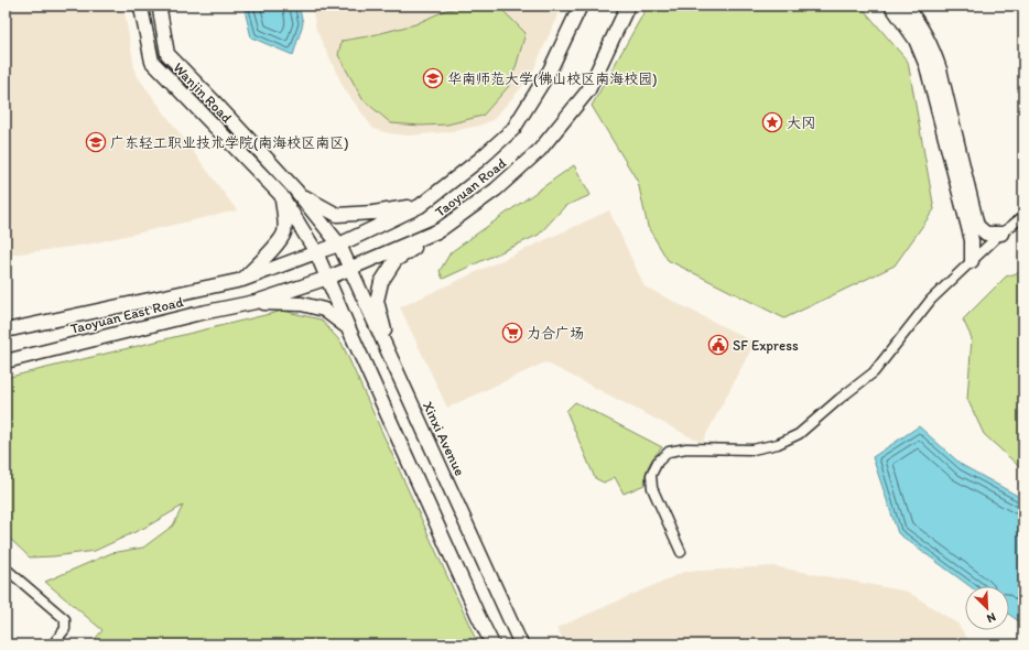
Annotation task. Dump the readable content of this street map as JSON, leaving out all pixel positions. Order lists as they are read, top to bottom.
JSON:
{
  "streets": {
    "main road": [
      "Wanjin Road",
      "Taoyuan Road",
      "Taoyuan East Road",
      "Xinxi Avenue"
    ]
  },
  "crossings": [
    ["Wanjin Road", "Taoyuan Road"],
    ["Wanjin Road", "Xinxi Avenue"],
    ["Taoyuan Road", "Taoyuan East Road"],
    ["Taoyuan Road", "Xinxi Avenue"]
  ],
  "places": {
    "school or university": ["华南师范大学(佛山校区南海校园)", "广东轻工职业技术学院(南海校区南区)"],
    "place": ["大冈"],
    "supermarket": ["力合广场"],
    "public building": ["SF Express"]
  },
  "north": "bottom right"
}
